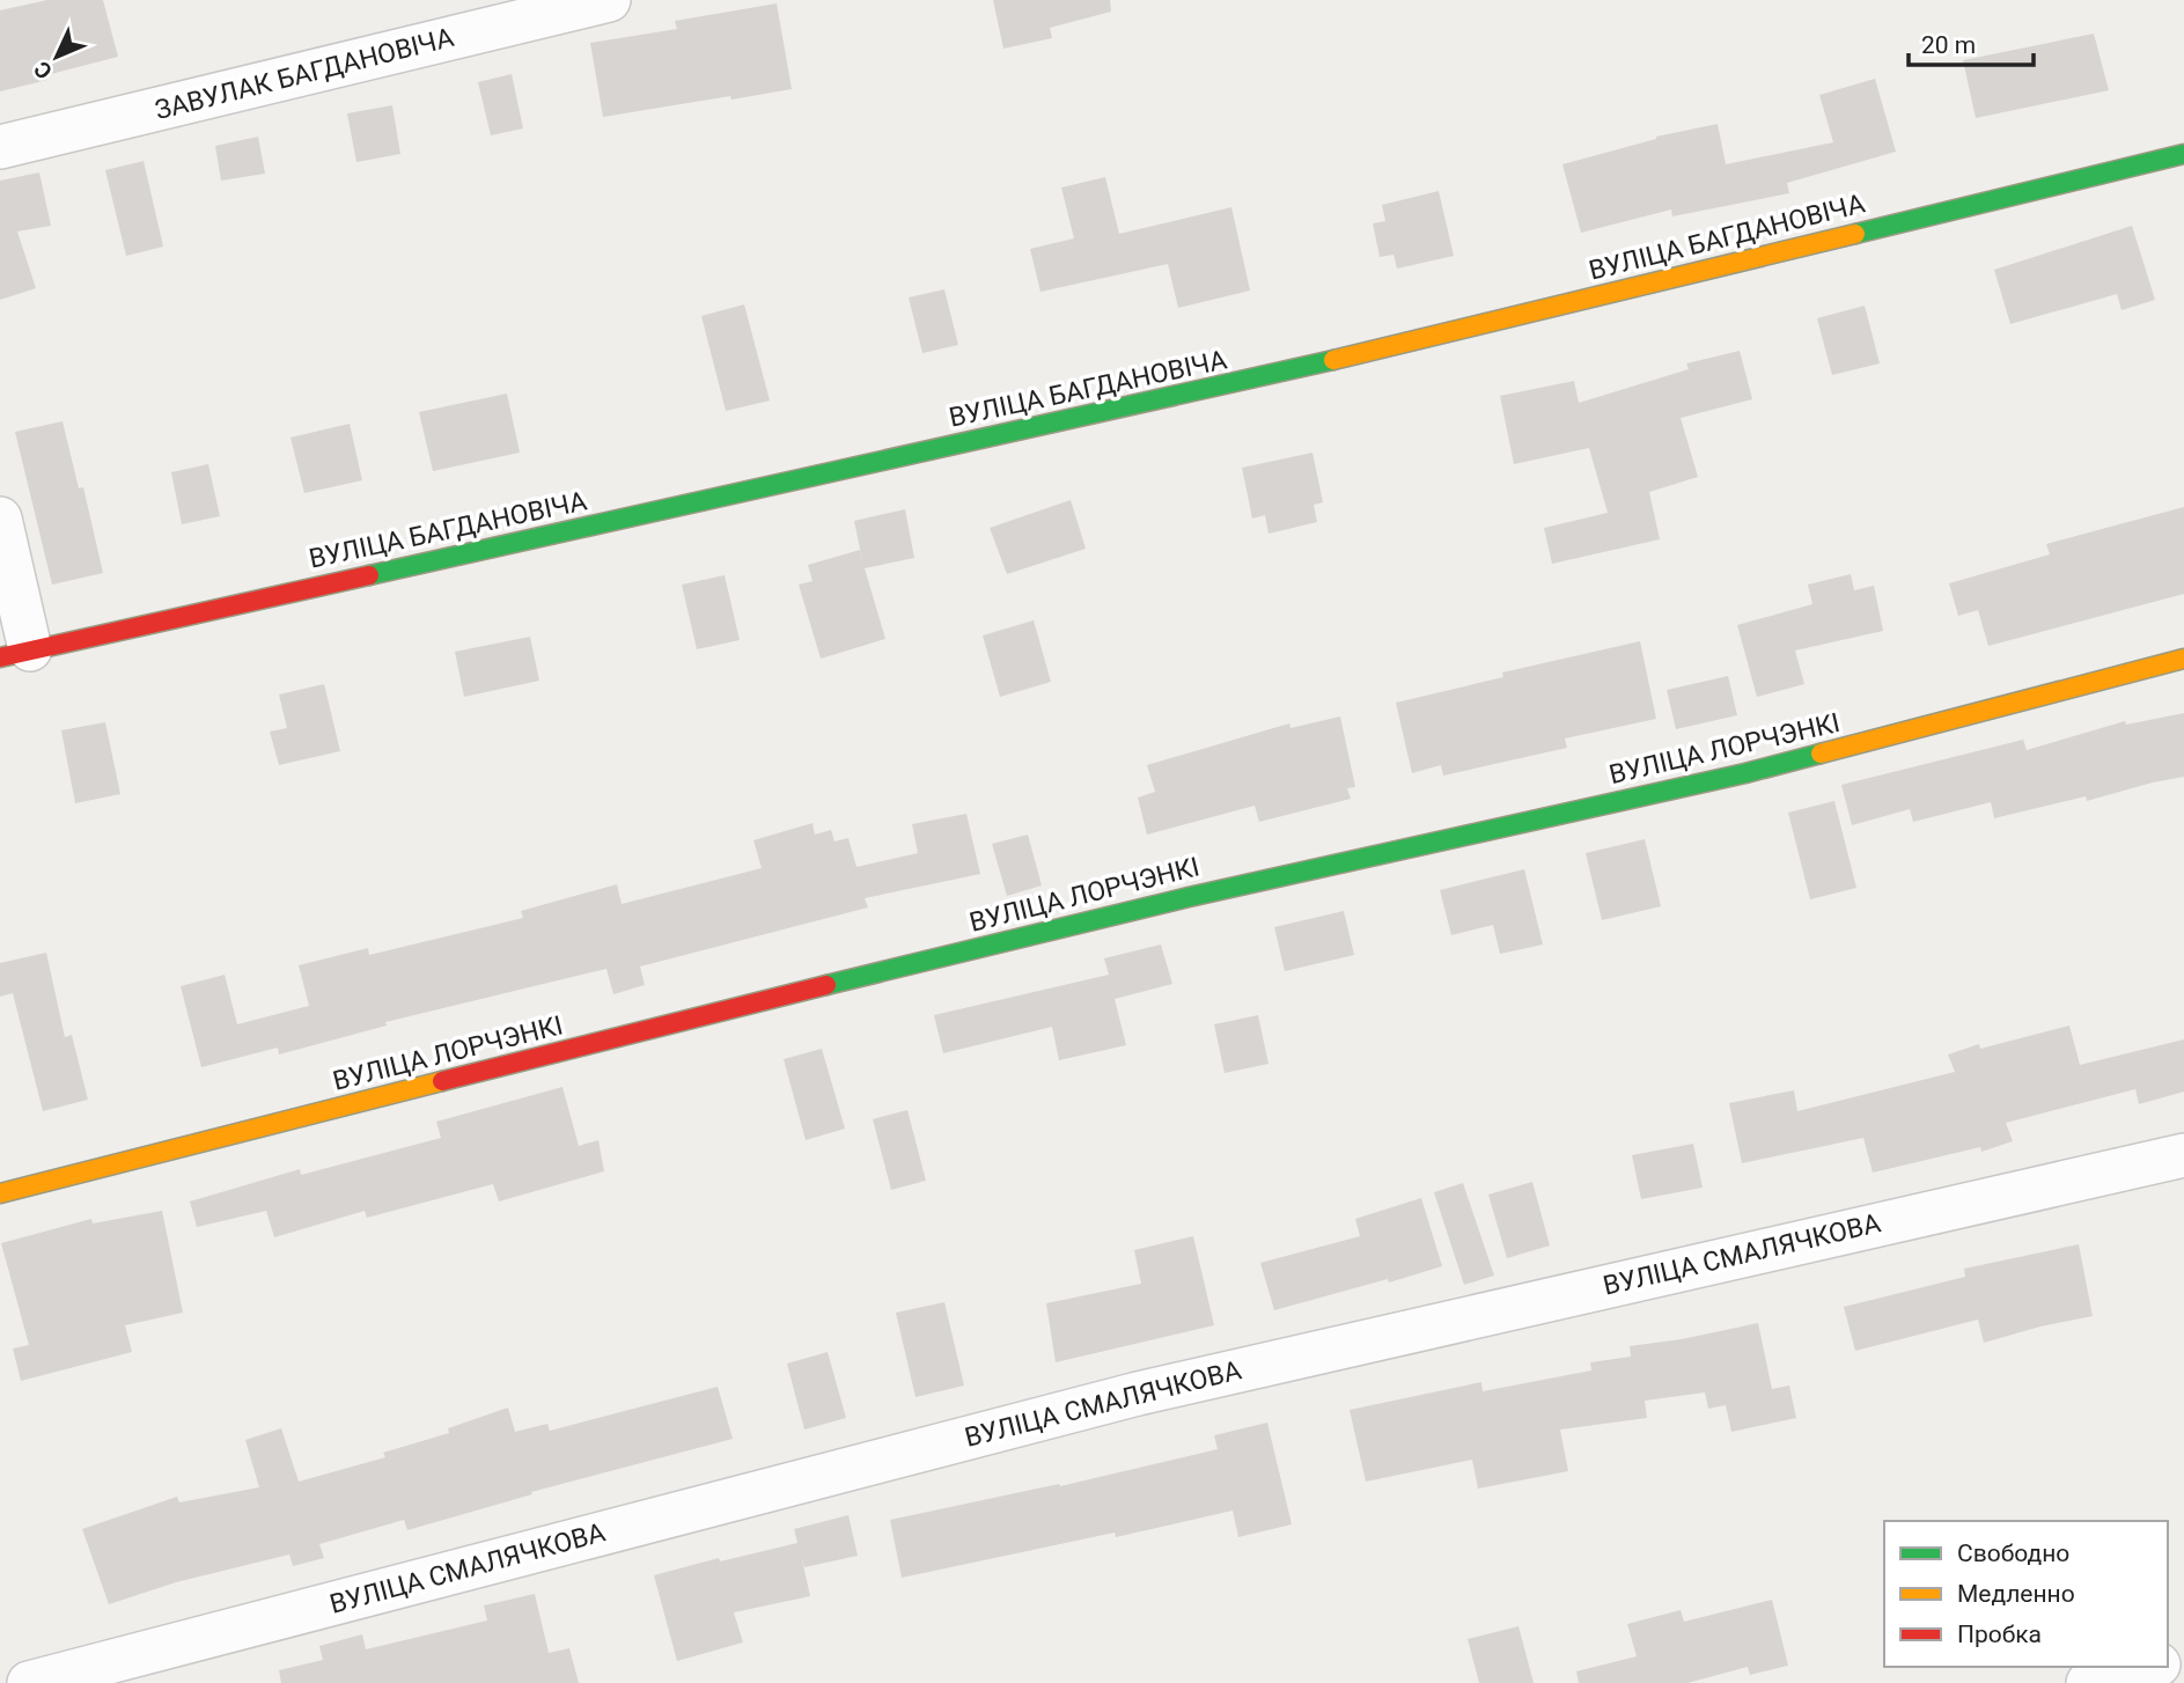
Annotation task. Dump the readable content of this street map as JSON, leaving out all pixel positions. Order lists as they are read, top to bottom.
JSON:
{
  "streets": {
    "street": [
      "ЗАВУЛАК БАГДАНОВІЧА",
      "ВУЛІЦА БАГДАНОВІЧА",
      "ВУЛІЦА ЛОРЧЭНКІ",
      "ВУЛІЦА СМАЛЯЧКОВА"
    ]
  },
  "legend": ["Свободно", "Медленно", "Пробка"],
  "scale_bar": "20 m",
  "north": "bottom left"
}
